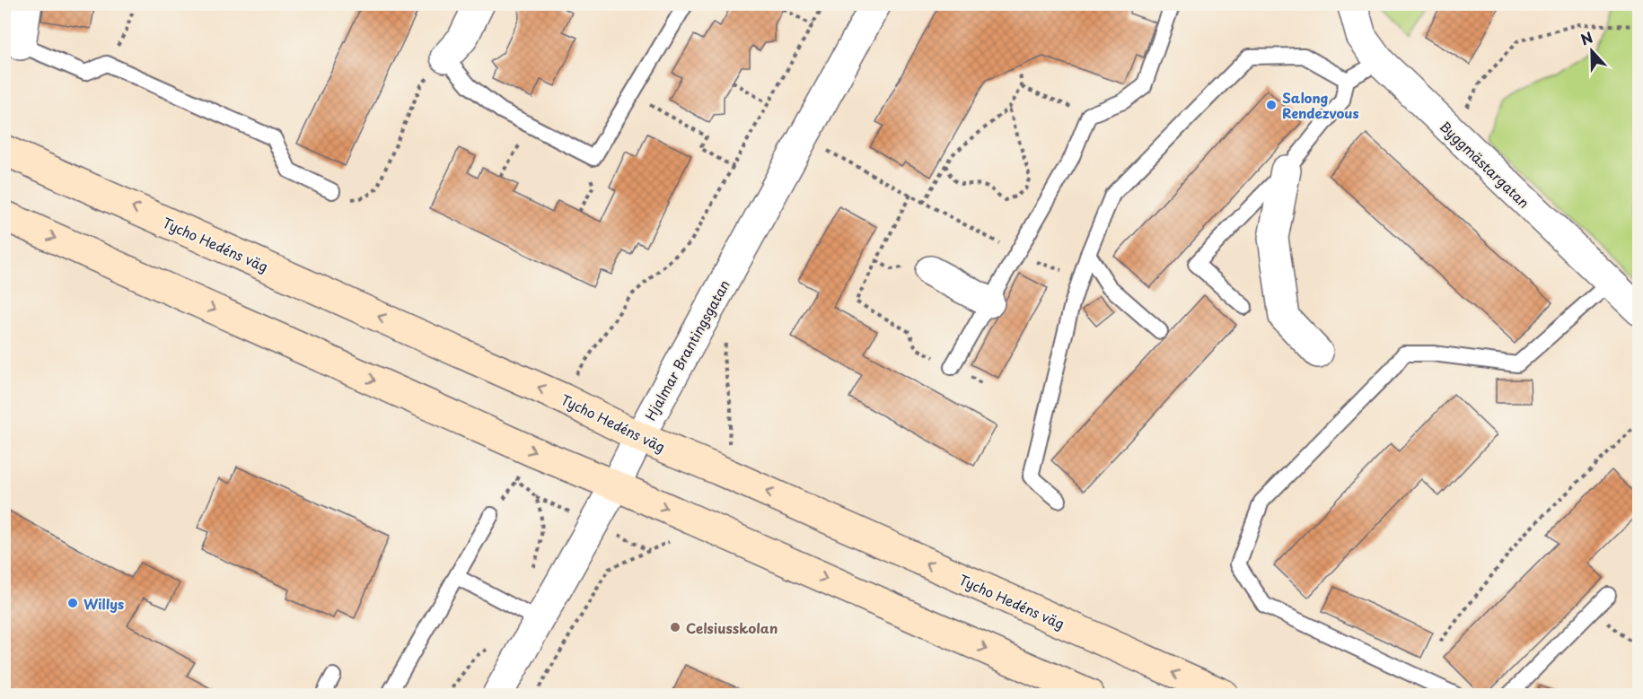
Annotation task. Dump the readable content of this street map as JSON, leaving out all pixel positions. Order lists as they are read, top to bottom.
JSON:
{
  "streets": {
    "main road": ["Tycho Hedéns väg"],
    "street": ["Byggmästargatan", "Hjalmar Brantingsgatan"]
  },
  "crossings": [
    ["Tycho Hedéns väg", "Hjalmar Brantingsgatan"]
  ],
  "places": ["Salong Rendezvous", "Willys", "Celsiusskolan"],
  "north": "top"
}
